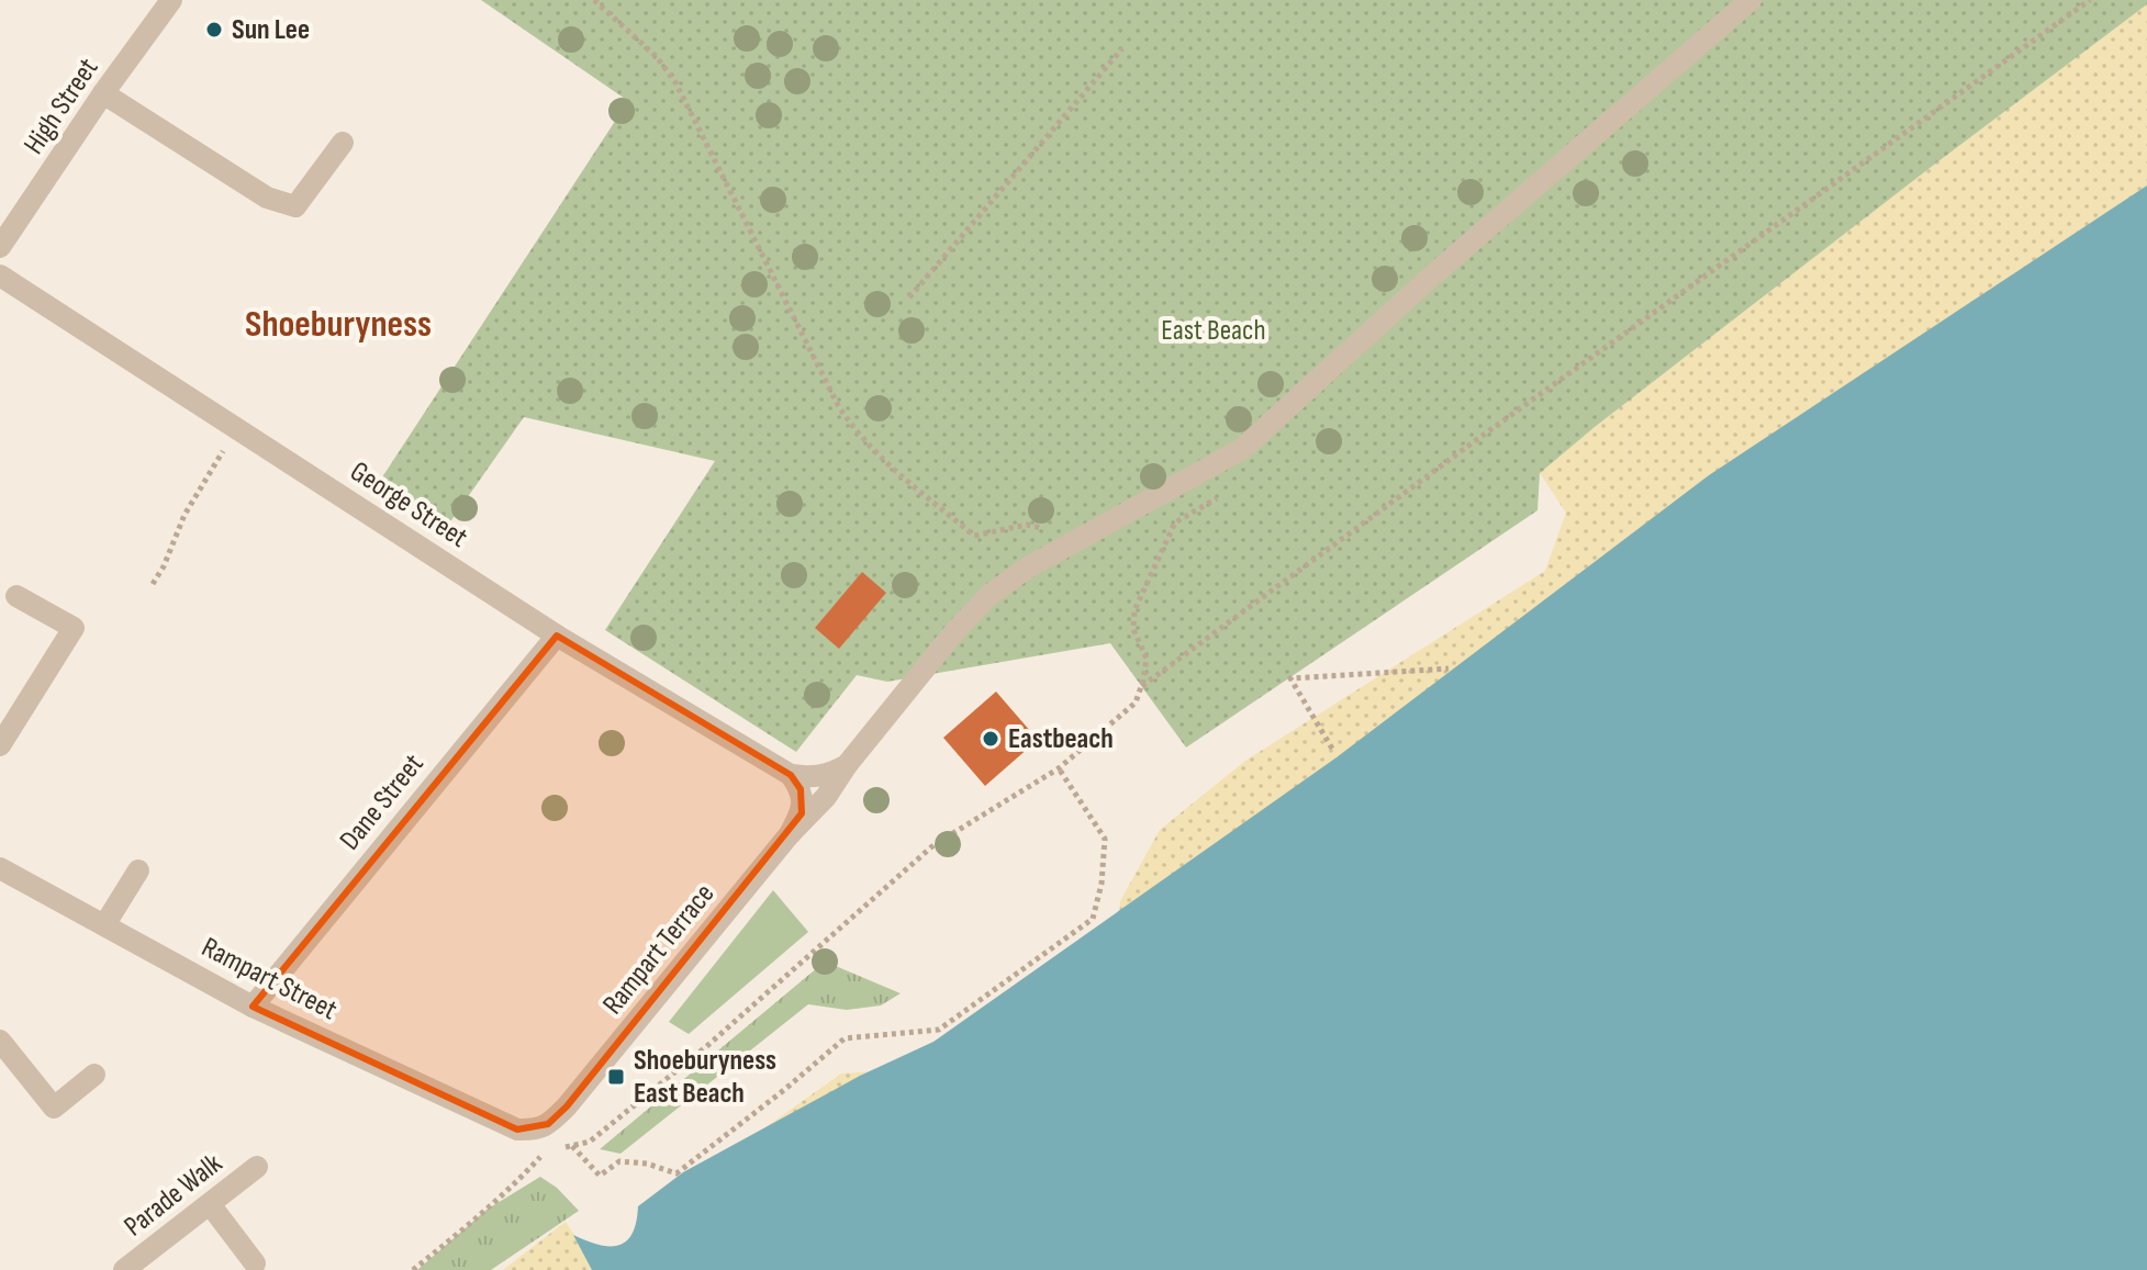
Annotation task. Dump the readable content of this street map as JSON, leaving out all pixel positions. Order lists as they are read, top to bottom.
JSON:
{
  "streets": {
    "street": [
      "High Street",
      "George Street",
      "Dane Street",
      "Rampart Terrace",
      "Rampart Street",
      "Parade Walk"
    ]
  },
  "crossings": [
    ["George Street", "Dane Street"],
    ["George Street", "Rampart Terrace"],
    ["Dane Street", "Rampart Street"],
    ["Rampart Terrace", "Rampart Street"]
  ],
  "districts": ["Shoeburyness"],
  "parks": ["East Beach"],
  "places": {
    "other": ["Sun Lee", "Eastbeach"],
    "transit": ["Shoeburyness East Beach"]
  }
}
